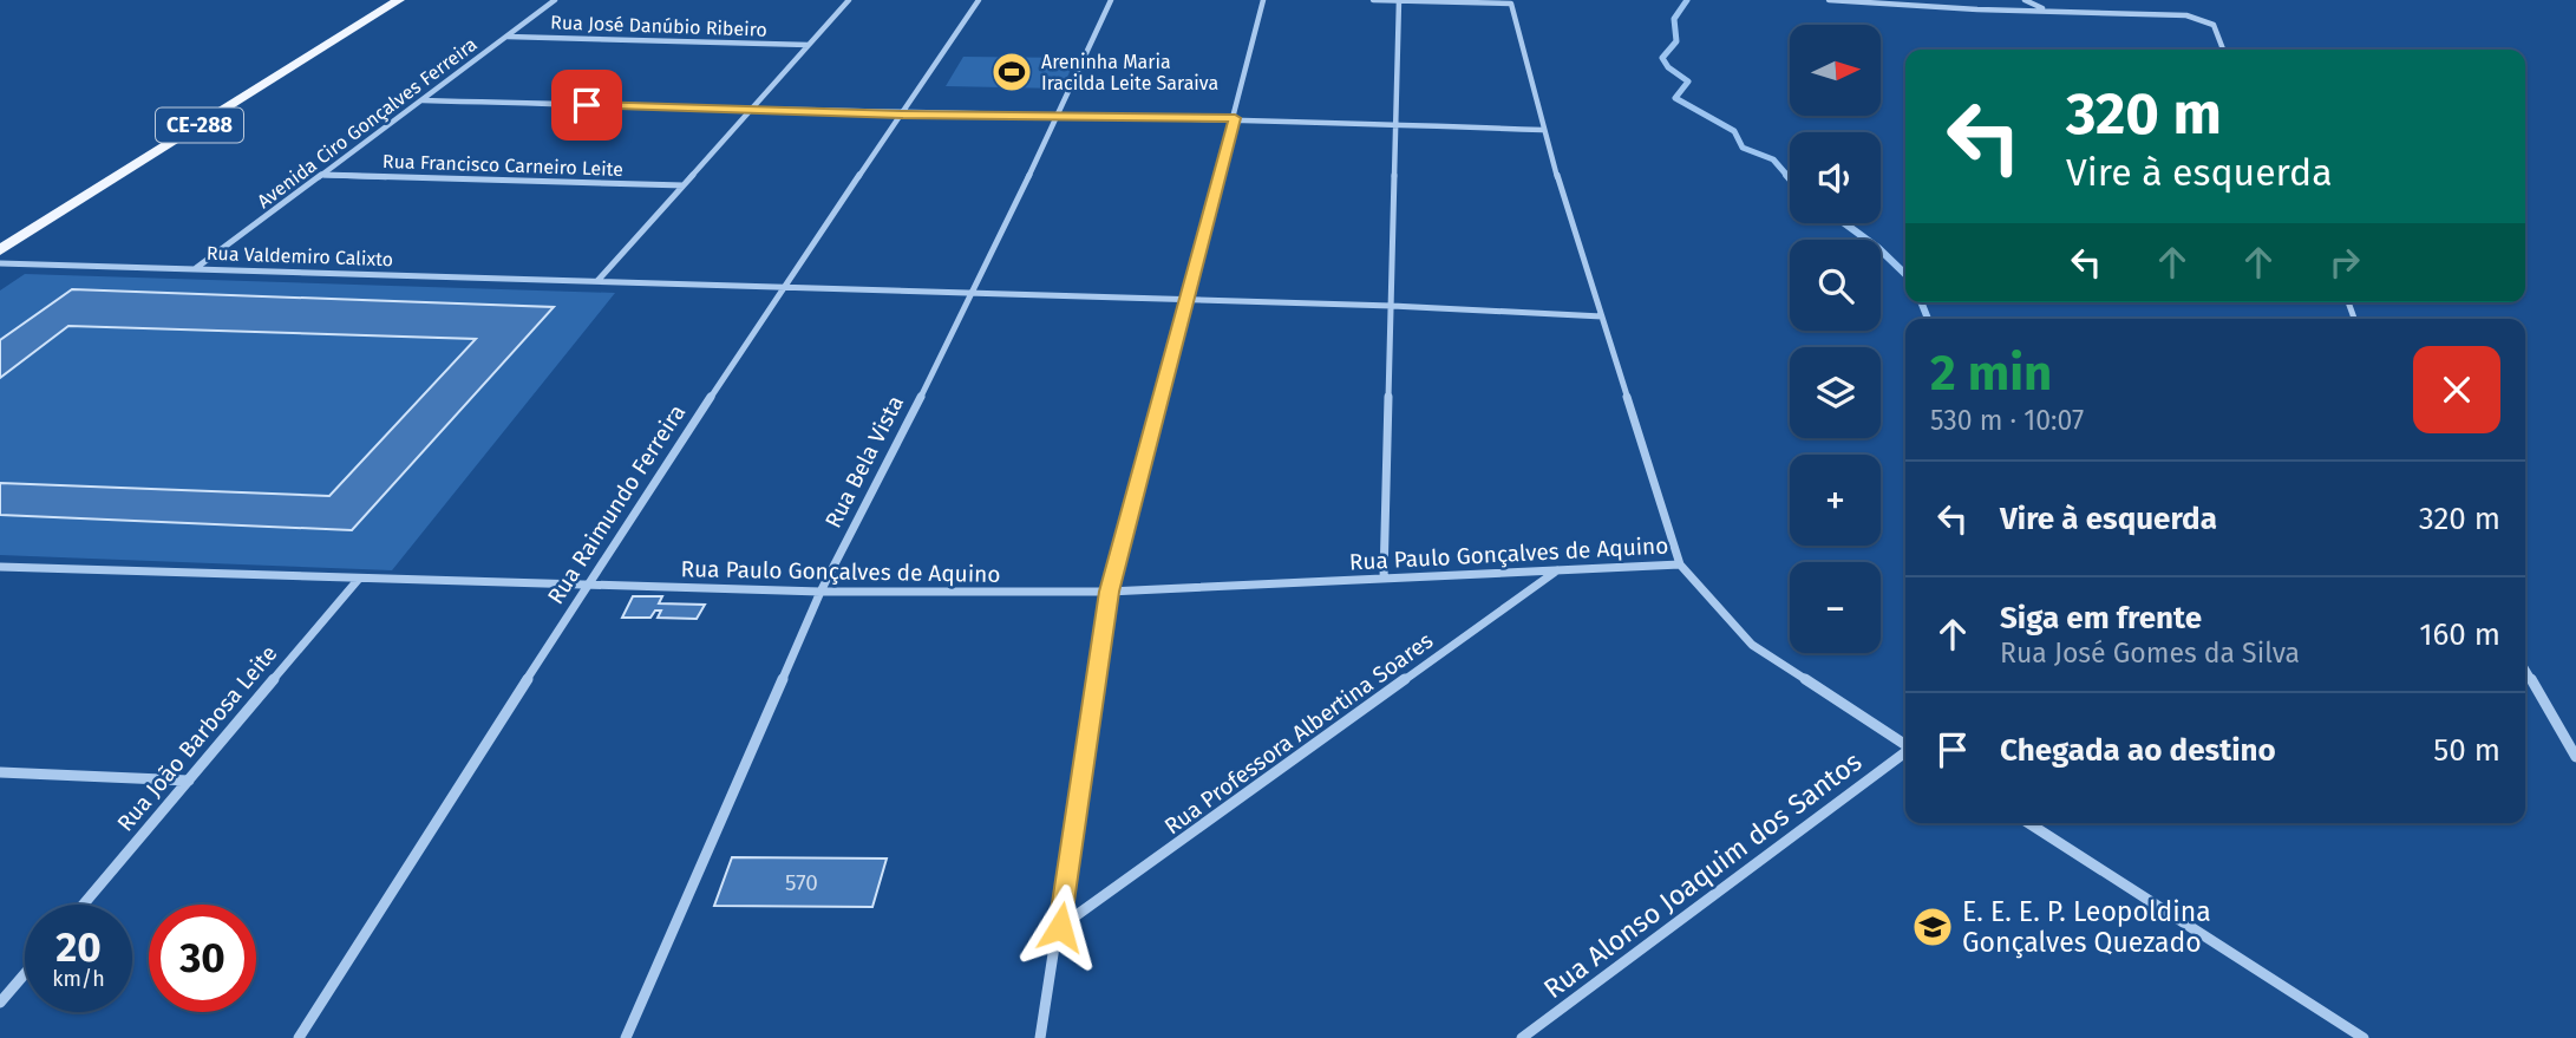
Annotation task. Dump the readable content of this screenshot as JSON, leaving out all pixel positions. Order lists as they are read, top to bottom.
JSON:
{
  "streets": {
    "main road": ["CE-288"],
    "street": [
      "Rua José Danúbio Ribeiro",
      "Avenida Ciro Gonçalves Ferreira",
      "Rua Francisco Carneiro Leite",
      "Rua Valdemiro Calixto",
      "Rua Bela Vista",
      "Rua Raimundo Ferreira",
      "Rua Paulo Gonçalves de Aquino",
      "Rua Professora Albertina Soares",
      "Rua João Barbosa Leite",
      "Rua Alonso Joaquim dos Santos"
    ]
  },
  "crossings": [
    ["Rua José Danúbio Ribeiro", "Avenida Ciro Gonçalves Ferreira"],
    ["Avenida Ciro Gonçalves Ferreira", "Rua Francisco Carneiro Leite"],
    ["Avenida Ciro Gonçalves Ferreira", "Rua Valdemiro Calixto"],
    ["Rua Valdemiro Calixto", "Rua Bela Vista"],
    ["Rua Valdemiro Calixto", "Rua Raimundo Ferreira"],
    ["Rua Bela Vista", "Rua Paulo Gonçalves de Aquino"],
    ["Rua Raimundo Ferreira", "Rua Paulo Gonçalves de Aquino"],
    ["Rua Paulo Gonçalves de Aquino", "Rua Professora Albertina Soares"],
    ["Rua Paulo Gonçalves de Aquino", "Rua João Barbosa Leite"]
  ],
  "places": {
    "sports": ["Areninha Maria Iracilda Leite Saraiva"],
    "school or university": ["E. E. E. P. Leopoldina Gonçalves Quezado"]
  },
  "house_numbers": ["570"],
  "north": "right",
  "page": {
    "map_buttons": ["+", "−"],
    "turn": ["320 m", "Vire à esquerda"],
    "heading": ["2 min", "530 m · 10:07"],
    "list": [
      {
        "name": "Vire à esquerda",
        "value": "320 m"
      },
      {
        "name": "Siga em frente",
        "note": "Rua José Gomes da Silva",
        "value": "160 m"
      },
      {
        "name": "Chegada ao destino",
        "value": "50 m"
      }
    ],
    "speed": "20 km/h",
    "limit": "30"
  }
}
